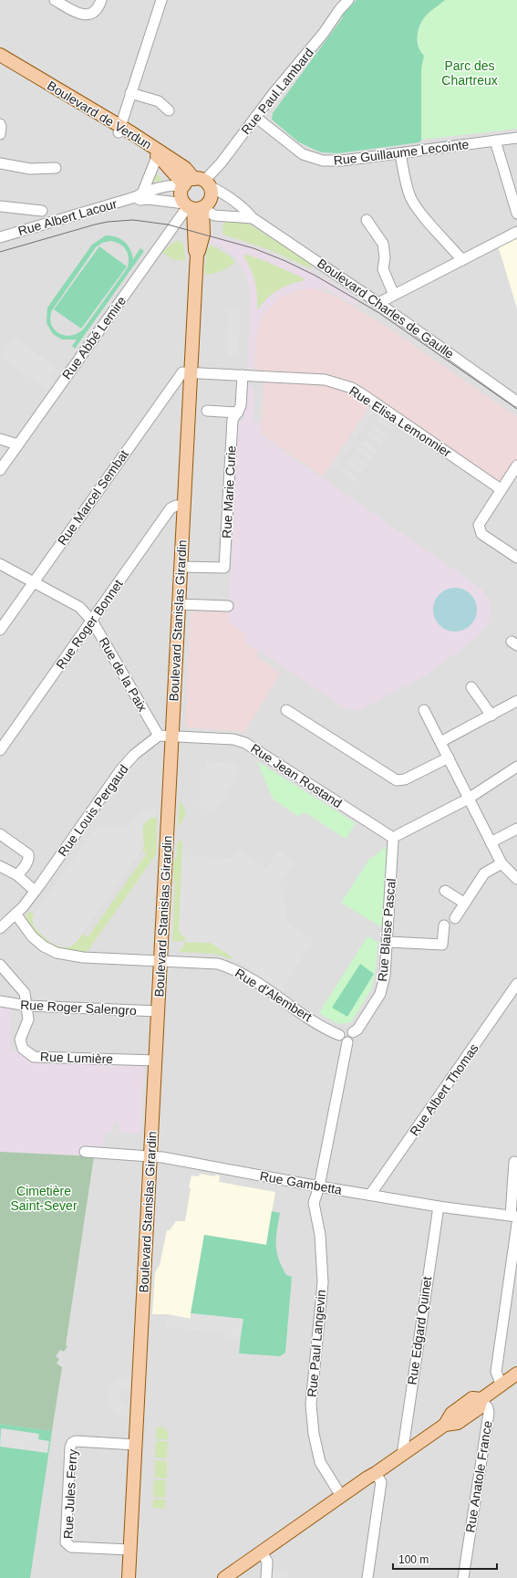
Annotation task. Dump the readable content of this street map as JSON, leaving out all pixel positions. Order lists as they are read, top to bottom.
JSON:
{
  "streets": {
    "main road": ["Boulevard de Verdun", "Boulevard Stanislas Girardin"],
    "street": [
      "Rue Paul Lambard",
      "Rue Guillaume Lecointe",
      "Rue Albert Lacour",
      "Boulevard Charles de Gaulle",
      "Rue Abbé Lemire",
      "Rue Elisa Lemonnier",
      "Rue Marie Curie",
      "Rue Marcel Sembat",
      "Rue Roger Bonnet",
      "Rue de la Paix",
      "Rue Jean Rostand",
      "Rue Louis Pergaud",
      "Rue Blaise Pascal",
      "Rue d'Alembert",
      "Rue Roger Salengro",
      "Rue Lumière",
      "Rue Albert Thomas",
      "Rue Gambetta",
      "Rue Edgard Quinet",
      "Rue Paul Langevin",
      "Rue Anatole France",
      "Rue Jules Ferry"
    ]
  },
  "crossings": [
    ["Rue Paul Lambard", "Boulevard de Verdun"],
    ["Rue Paul Lambard", "Rue Guillaume Lecointe"],
    ["Rue Paul Lambard", "Rue Albert Lacour"],
    ["Rue Paul Lambard", "Boulevard Charles de Gaulle"],
    ["Rue Paul Lambard", "Boulevard Stanislas Girardin"],
    ["Boulevard de Verdun", "Rue Albert Lacour"],
    ["Boulevard de Verdun", "Boulevard Charles de Gaulle"],
    ["Boulevard de Verdun", "Boulevard Stanislas Girardin"],
    ["Rue Albert Lacour", "Boulevard Charles de Gaulle"],
    ["Rue Albert Lacour", "Rue Abbé Lemire"],
    ["Rue Albert Lacour", "Boulevard Stanislas Girardin"],
    ["Boulevard Charles de Gaulle", "Rue Abbé Lemire"],
    ["Boulevard Charles de Gaulle", "Boulevard Stanislas Girardin"],
    ["Rue Abbé Lemire", "Boulevard Stanislas Girardin"],
    ["Rue Elisa Lemonnier", "Rue Marie Curie"],
    ["Rue Elisa Lemonnier", "Rue Marcel Sembat"],
    ["Rue Elisa Lemonnier", "Boulevard Stanislas Girardin"],
    ["Rue Marie Curie", "Boulevard Stanislas Girardin"],
    ["Rue Marcel Sembat", "Boulevard Stanislas Girardin"],
    ["Rue Marcel Sembat", "Rue de la Paix"],
    ["Boulevard Stanislas Girardin", "Rue Roger Bonnet"],
    ["Boulevard Stanislas Girardin", "Rue Jean Rostand"],
    ["Boulevard Stanislas Girardin", "Rue d'Alembert"],
    ["Boulevard Stanislas Girardin", "Rue Roger Salengro"],
    ["Boulevard Stanislas Girardin", "Rue Lumière"],
    ["Boulevard Stanislas Girardin", "Rue Gambetta"],
    ["Boulevard Stanislas Girardin", "Rue Jules Ferry"],
    ["Rue Roger Bonnet", "Rue de la Paix"],
    ["Rue de la Paix", "Rue Louis Pergaud"],
    ["Rue Jean Rostand", "Rue Blaise Pascal"],
    ["Rue Louis Pergaud", "Rue d'Alembert"],
    ["Rue Blaise Pascal", "Rue d'Alembert"],
    ["Rue Roger Salengro", "Rue Lumière"],
    ["Rue Albert Thomas", "Rue Gambetta"],
    ["Rue Gambetta", "Rue Edgard Quinet"],
    ["Rue Gambetta", "Rue Paul Langevin"]
  ],
  "parks": ["Parc des Chartreux", "Cimetière Saint-Sever"],
  "scale_bar": "100 m"
}
